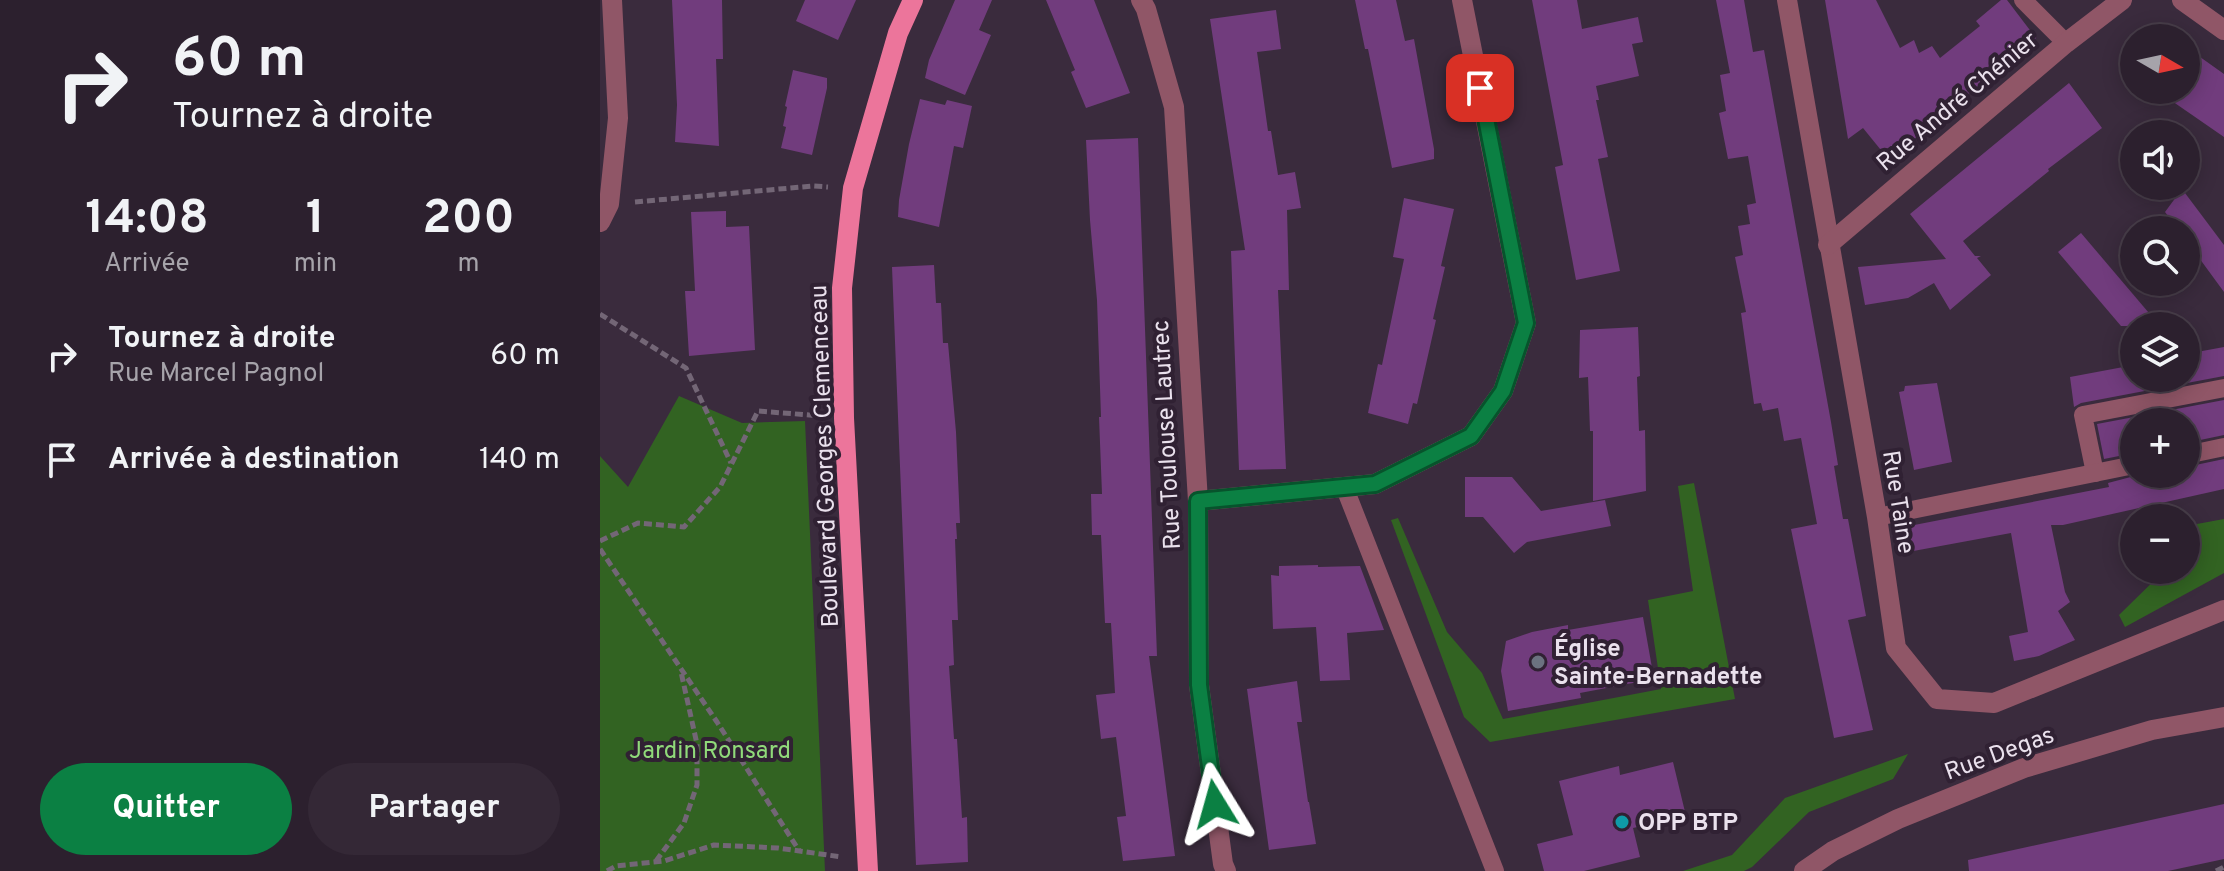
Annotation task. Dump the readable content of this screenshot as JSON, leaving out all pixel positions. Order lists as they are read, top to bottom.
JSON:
{
  "streets": {
    "main road": ["Boulevard Georges Clemenceau"],
    "street": [
      "Rue André Chénier",
      "Rue Toulouse Lautrec",
      "Rue Taine",
      "Rue Degas"
    ]
  },
  "crossings": [
    ["Rue André Chénier", "Rue Taine"]
  ],
  "parks": ["Jardin Ronsard"],
  "places": ["Église Sainte-Bernadette", "OPP BTP"],
  "north": "right",
  "page": {
    "turn": ["60 m", "Tournez à droite"],
    "map_buttons": ["+", "−"],
    "eta": [
      "14:08",
      "Arrivée",
      "1",
      "min",
      "200",
      "m"
    ],
    "list": [
      {
        "name": "Tournez à droite",
        "note": "Rue Marcel Pagnol",
        "value": "60 m"
      },
      {
        "name": "Arrivée à destination",
        "value": "140 m"
      }
    ],
    "buttons": ["Quitter", "Partager"]
  }
}
